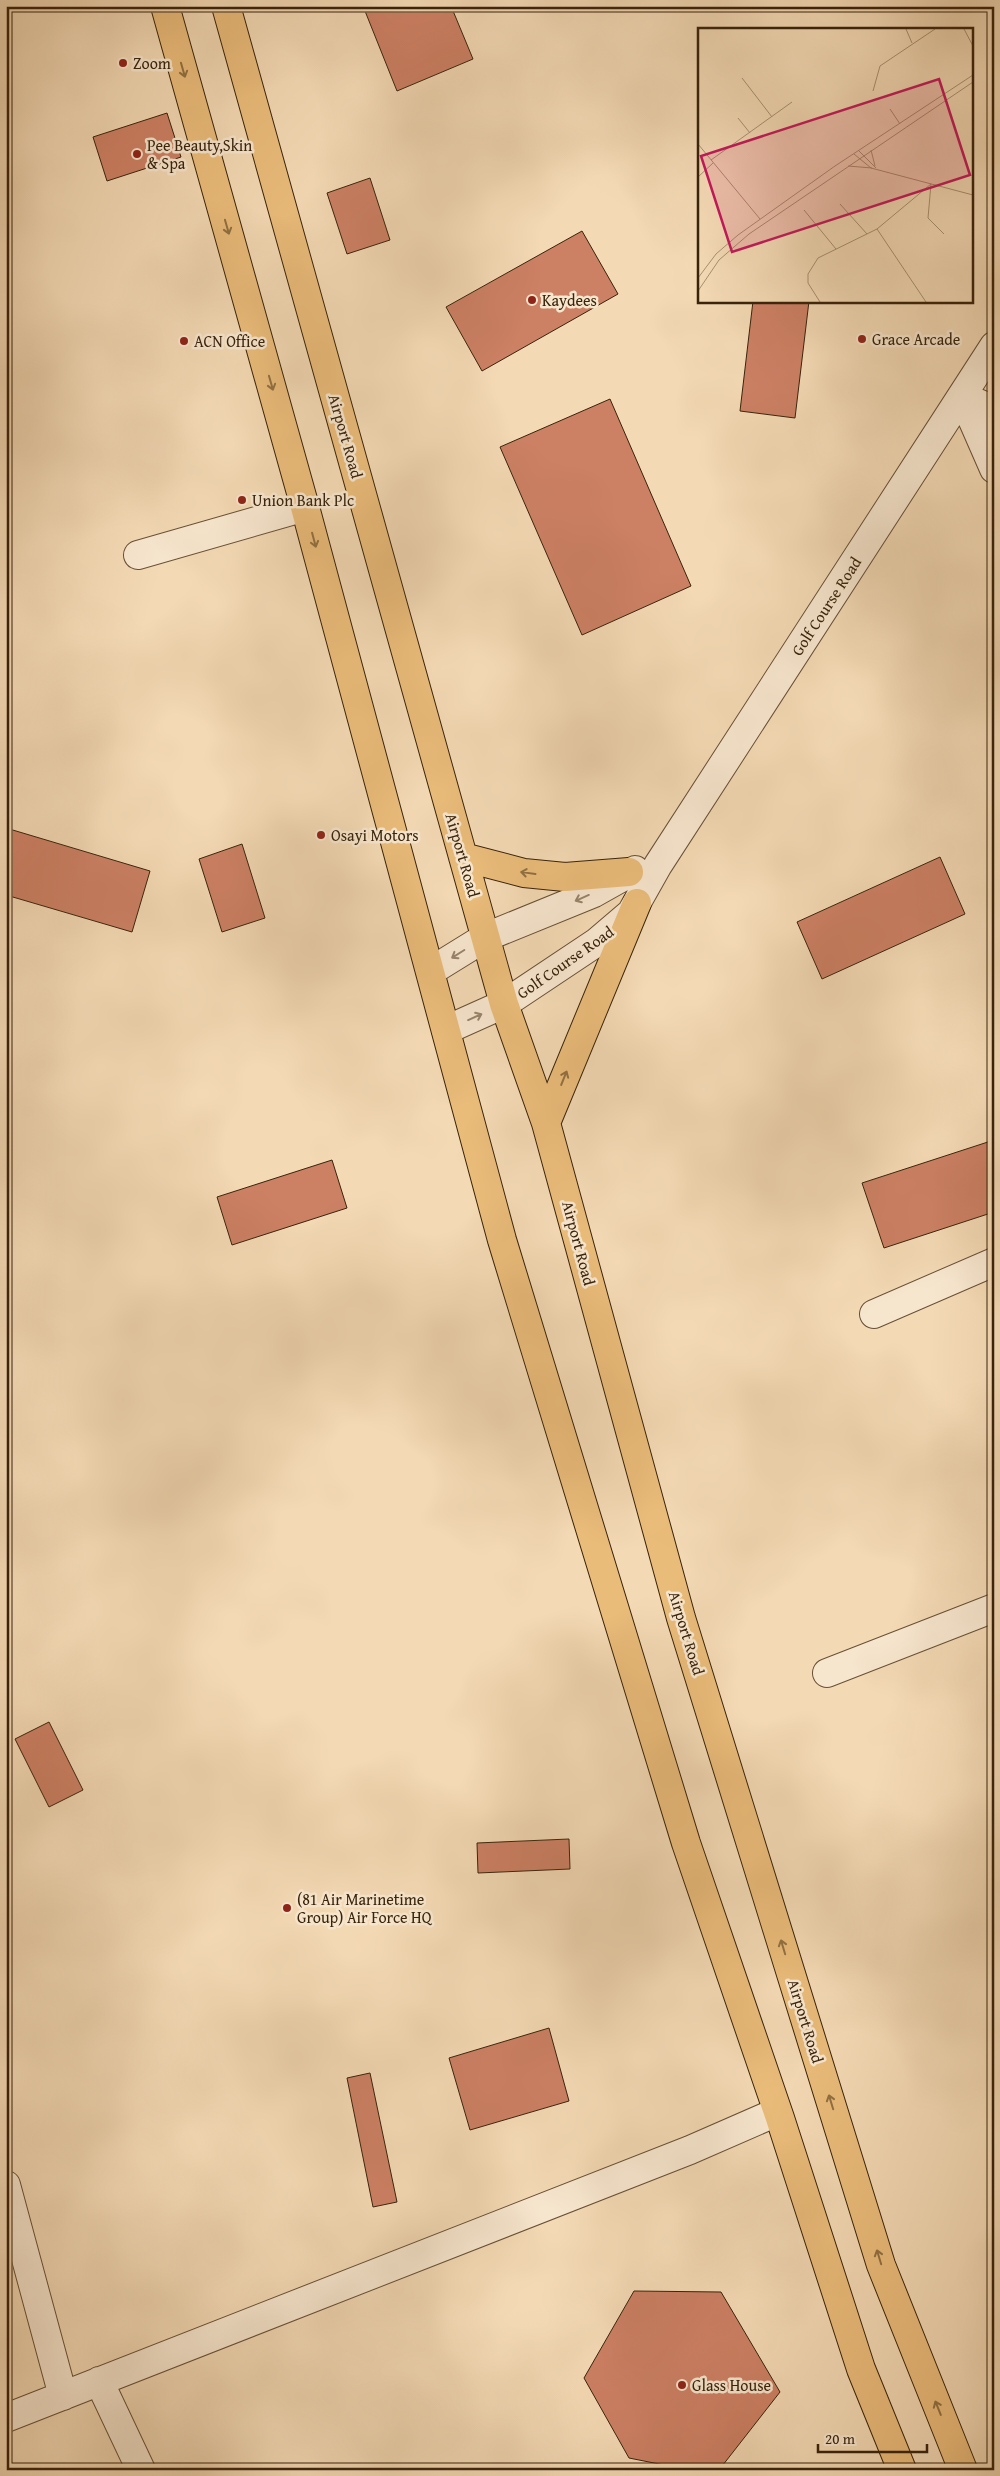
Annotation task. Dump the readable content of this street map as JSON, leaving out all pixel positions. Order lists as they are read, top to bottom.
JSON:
{
  "streets": {
    "main road": ["Airport Road"],
    "street": ["Golf Course Road"]
  },
  "crossings": [
    ["Airport Road", "Golf Course Road"]
  ],
  "places": [
    "Zoom",
    "Pee Beauty,Skin & Spa",
    "Kaydees",
    "Grace Arcade",
    "ACN Office",
    "Union Bank Plc",
    "Osayi Motors",
    "(81 Air Marinetime Group) Air Force HQ",
    "Glass House"
  ],
  "scale_bar": "20 m"
}
